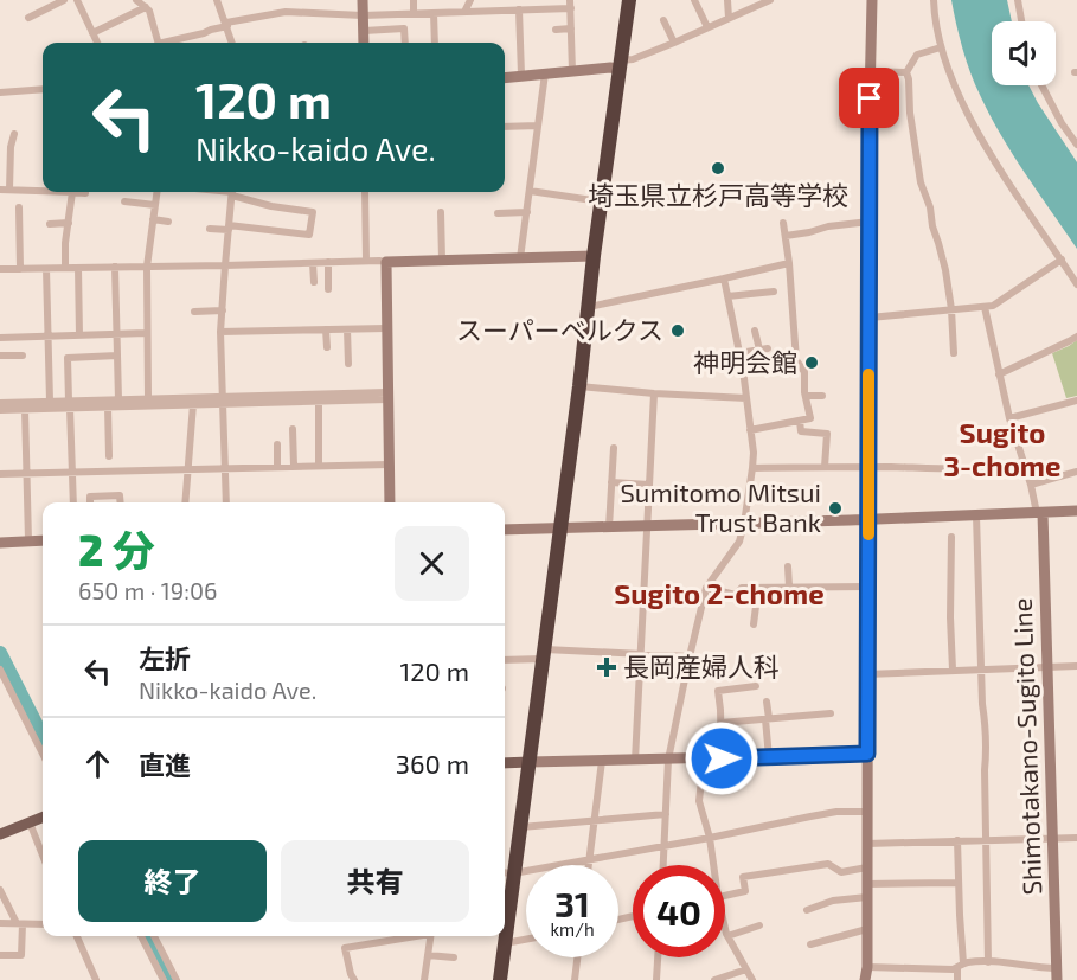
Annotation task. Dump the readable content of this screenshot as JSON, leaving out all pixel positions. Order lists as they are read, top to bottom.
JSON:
{
  "streets": {
    "street": ["Shimotakano-Sugito Line"]
  },
  "districts": ["Sugito 3-chome", "Sugito 2-chome"],
  "places": {
    "other": [
      "埼玉県立杉戸高等学校",
      "スーパーベルクス",
      "神明会館",
      "Sumitomo Mitsui Trust Bank"
    ],
    "health": ["長岡産婦人科"]
  },
  "page": {
    "turn": ["120 m", "Nikko-kaido Ave."],
    "heading": ["2 分", "650 m · 19:06"],
    "list": [
      {
        "name": "左折",
        "note": "Nikko-kaido Ave.",
        "value": "120 m"
      },
      {
        "name": "直進",
        "value": "360 m"
      }
    ],
    "buttons": ["終了", "共有"],
    "speed": "31 km/h",
    "limit": "40"
  }
}
